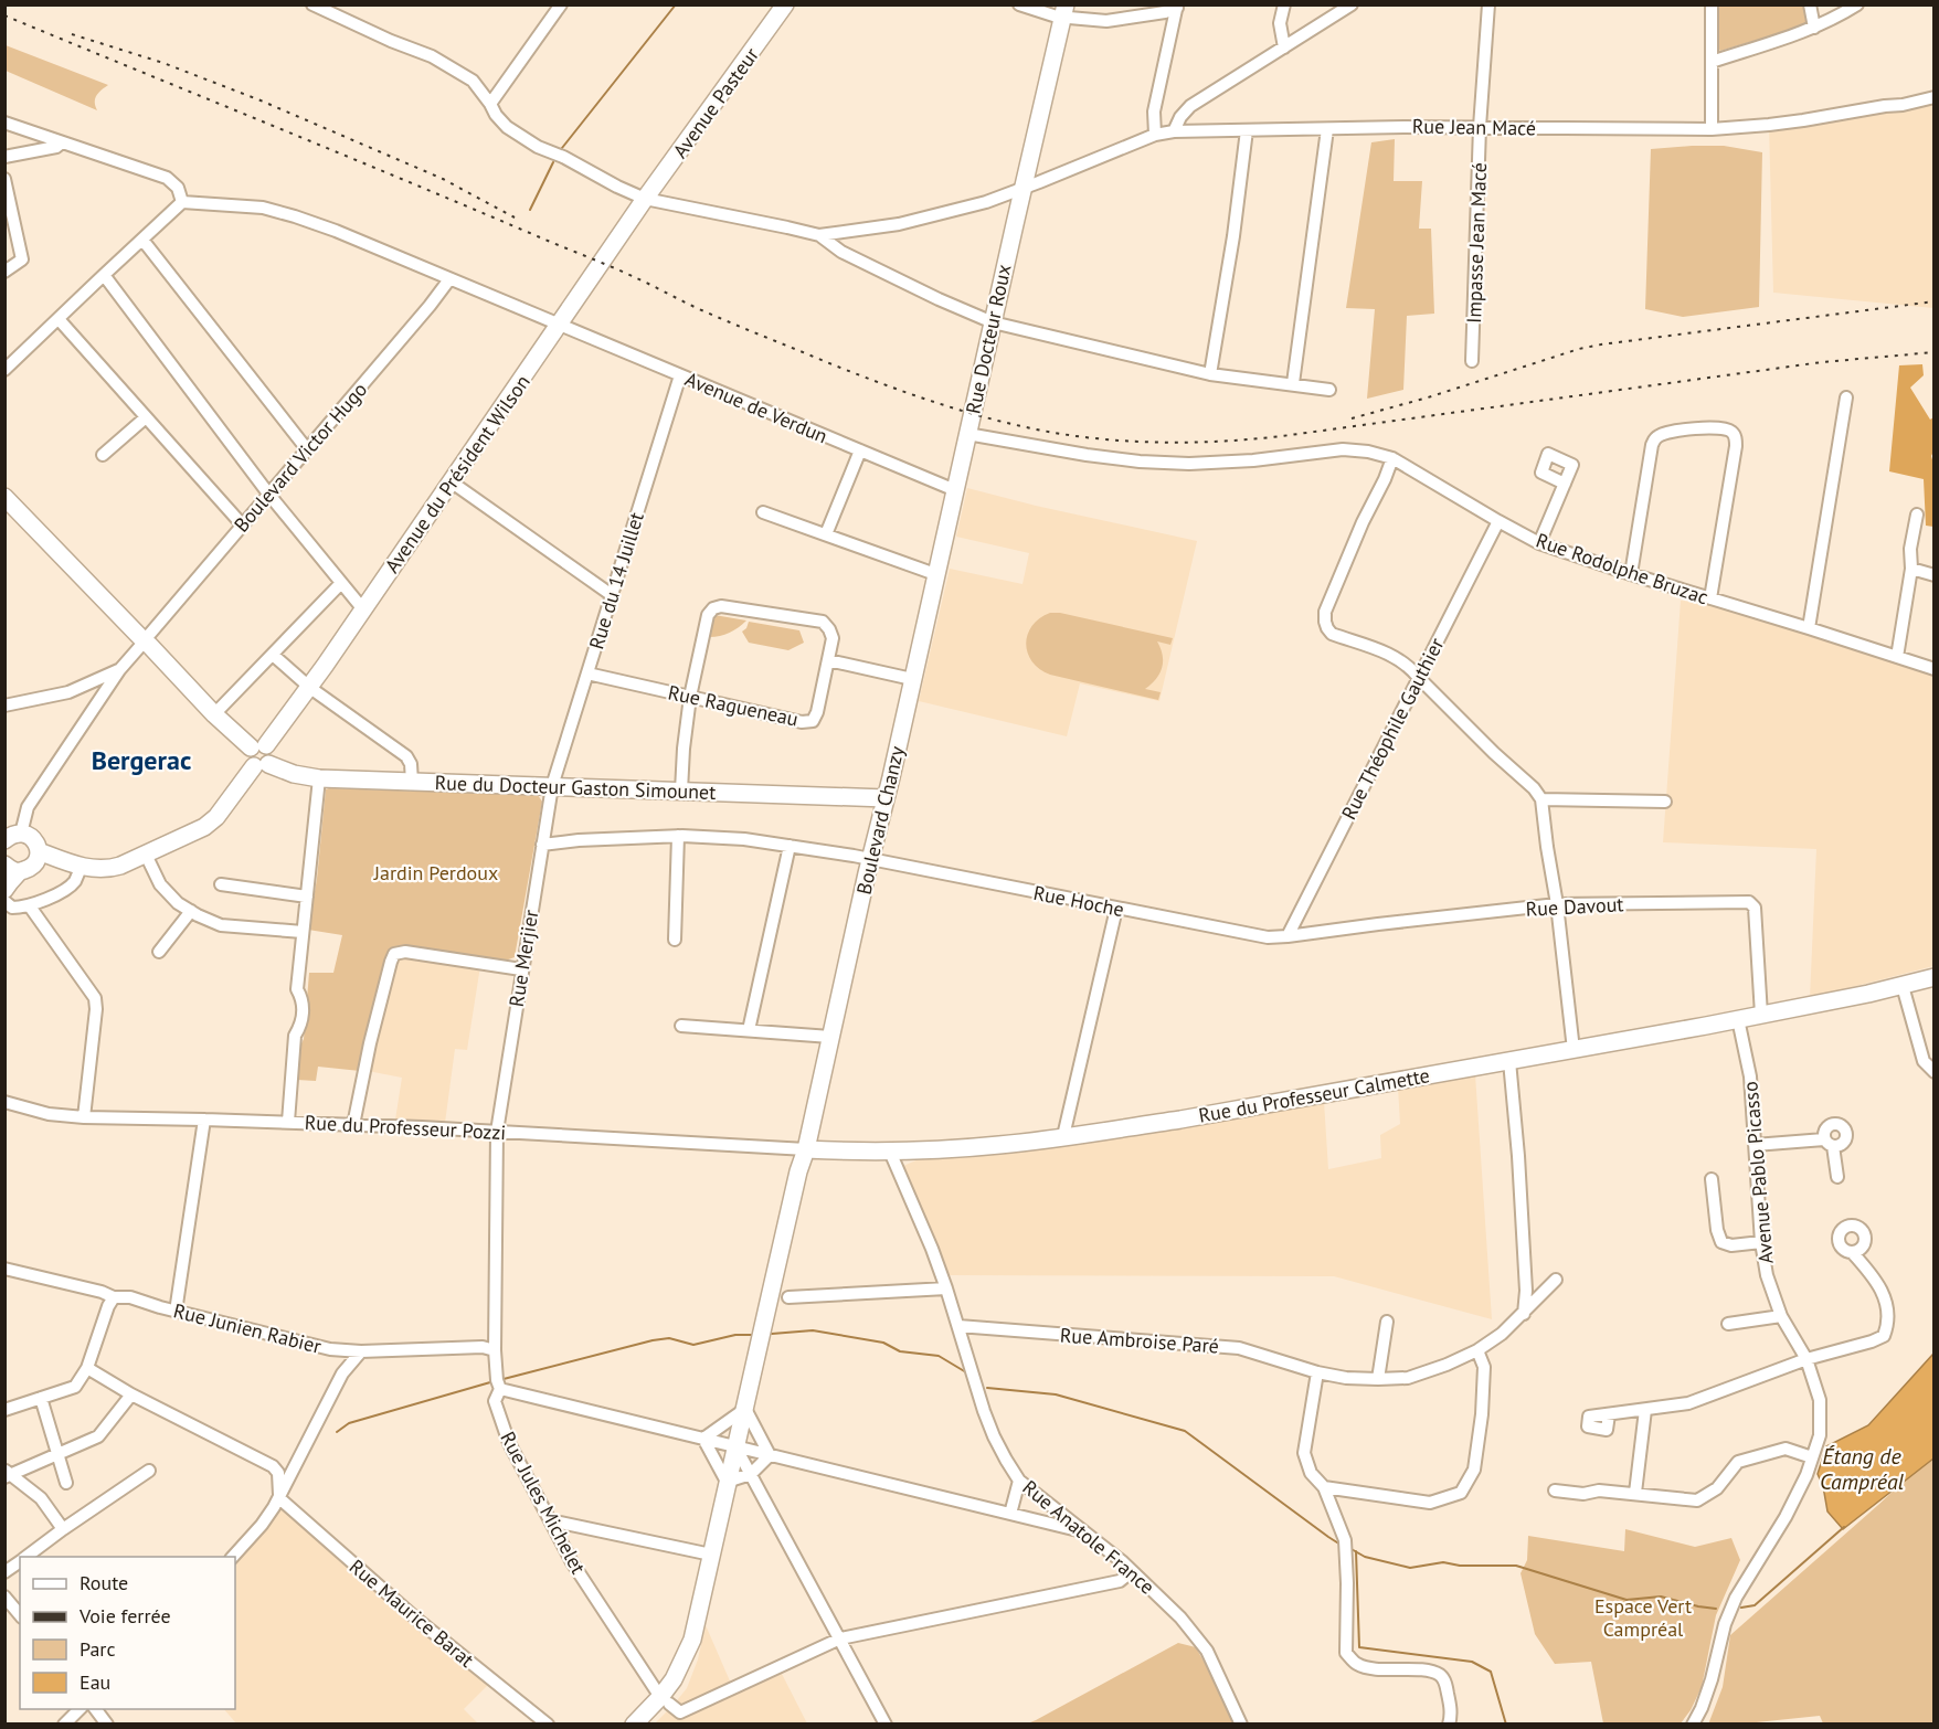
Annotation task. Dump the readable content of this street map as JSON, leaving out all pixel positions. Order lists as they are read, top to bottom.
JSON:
{
  "streets": {
    "main road": [
      "Avenue Pasteur",
      "Rue Docteur Roux",
      "Avenue du Président Wilson",
      "Rue du Docteur Gaston Simounet",
      "Boulevard Chanzy",
      "Rue du Professeur Calmette"
    ],
    "street": [
      "Rue Jean Macé",
      "Impasse Jean Macé",
      "Avenue de Verdun",
      "Boulevard Victor Hugo",
      "Rue Rodolphe Bruzac",
      "Rue du 14 Juillet",
      "Rue Ragueneau",
      "Rue Théophile Gauthier",
      "Rue Hoche",
      "Rue Davout",
      "Rue Merjier",
      "Rue du Professeur Pozzi",
      "Avenue Pablo Picasso",
      "Rue Junien Rabier",
      "Rue Ambroise Paré",
      "Rue Jules Michelet",
      "Rue Anatole France",
      "Rue Maurice Barat"
    ]
  },
  "crossings": [
    ["Avenue Pasteur", "Avenue du Président Wilson"],
    ["Rue Jean Macé", "Impasse Jean Macé"],
    ["Rue Jean Macé", "Rue Docteur Roux"],
    ["Rue Docteur Roux", "Avenue de Verdun"],
    ["Rue Docteur Roux", "Rue Rodolphe Bruzac"],
    ["Rue Docteur Roux", "Boulevard Chanzy"],
    ["Avenue de Verdun", "Boulevard Victor Hugo"],
    ["Avenue de Verdun", "Avenue du Président Wilson"],
    ["Avenue de Verdun", "Rue du 14 Juillet"],
    ["Avenue de Verdun", "Boulevard Chanzy"],
    ["Rue Rodolphe Bruzac", "Rue Théophile Gauthier"],
    ["Rue du 14 Juillet", "Rue Ragueneau"],
    ["Rue du 14 Juillet", "Rue du Docteur Gaston Simounet"],
    ["Rue du 14 Juillet", "Rue Merjier"],
    ["Rue Théophile Gauthier", "Rue Hoche"],
    ["Rue Théophile Gauthier", "Rue Davout"],
    ["Rue du Docteur Gaston Simounet", "Boulevard Chanzy"],
    ["Rue du Docteur Gaston Simounet", "Rue Merjier"],
    ["Boulevard Chanzy", "Rue Hoche"],
    ["Boulevard Chanzy", "Rue du Professeur Calmette"],
    ["Boulevard Chanzy", "Rue du Professeur Pozzi"],
    ["Boulevard Chanzy", "Rue Jules Michelet"],
    ["Rue Hoche", "Rue Davout"],
    ["Rue Hoche", "Rue Merjier"],
    ["Rue Davout", "Rue du Professeur Calmette"],
    ["Rue Merjier", "Rue du Professeur Pozzi"],
    ["Rue Merjier", "Rue Jules Michelet"],
    ["Rue du Professeur Calmette", "Rue du Professeur Pozzi"],
    ["Rue du Professeur Calmette", "Avenue Pablo Picasso"],
    ["Rue du Professeur Calmette", "Rue Anatole France"],
    ["Rue du Professeur Pozzi", "Rue Jules Michelet"],
    ["Rue Junien Rabier", "Rue Jules Michelet"],
    ["Rue Ambroise Paré", "Rue Anatole France"]
  ],
  "districts": ["Bergerac"],
  "water": ["Étang de Campréal"],
  "parks": ["Jardin Perdoux", "Espace Vert Campréal"],
  "legend": [
    "Route",
    "Voie ferrée",
    "Parc",
    "Eau"
  ]
}
